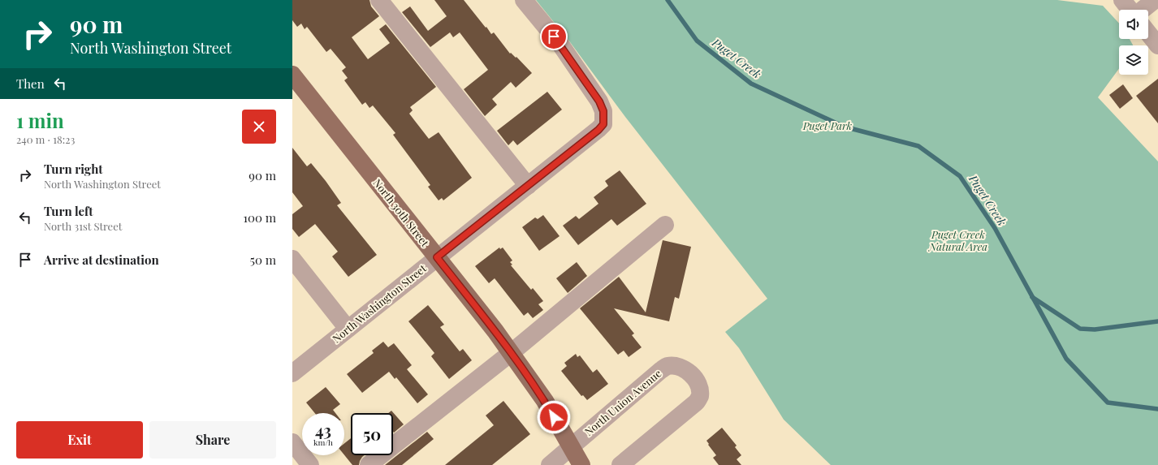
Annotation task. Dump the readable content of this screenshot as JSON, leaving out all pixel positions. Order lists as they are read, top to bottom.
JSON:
{
  "streets": {
    "main road": ["North 30th Street"],
    "street": ["North Washington Street", "North Union Avenue"]
  },
  "crossings": [
    ["North 30th Street", "North Washington Street"],
    ["North 30th Street", "North Union Avenue"]
  ],
  "water": ["Puget Creek"],
  "parks": ["Puget Park", "Puget Creek Natural Area"],
  "page": {
    "turn": ["90 m", "North Washington Street"],
    "then": "Then",
    "heading": ["1 min", "240 m · 18:23"],
    "list": [
      {
        "name": "Turn right",
        "note": "North Washington Street",
        "value": "90 m"
      },
      {
        "name": "Turn left",
        "note": "North 31st Street",
        "value": "100 m"
      },
      {
        "name": "Arrive at destination",
        "value": "50 m"
      }
    ],
    "speed": "43 km/h",
    "limit": "50",
    "buttons": ["Exit", "Share"]
  }
}
